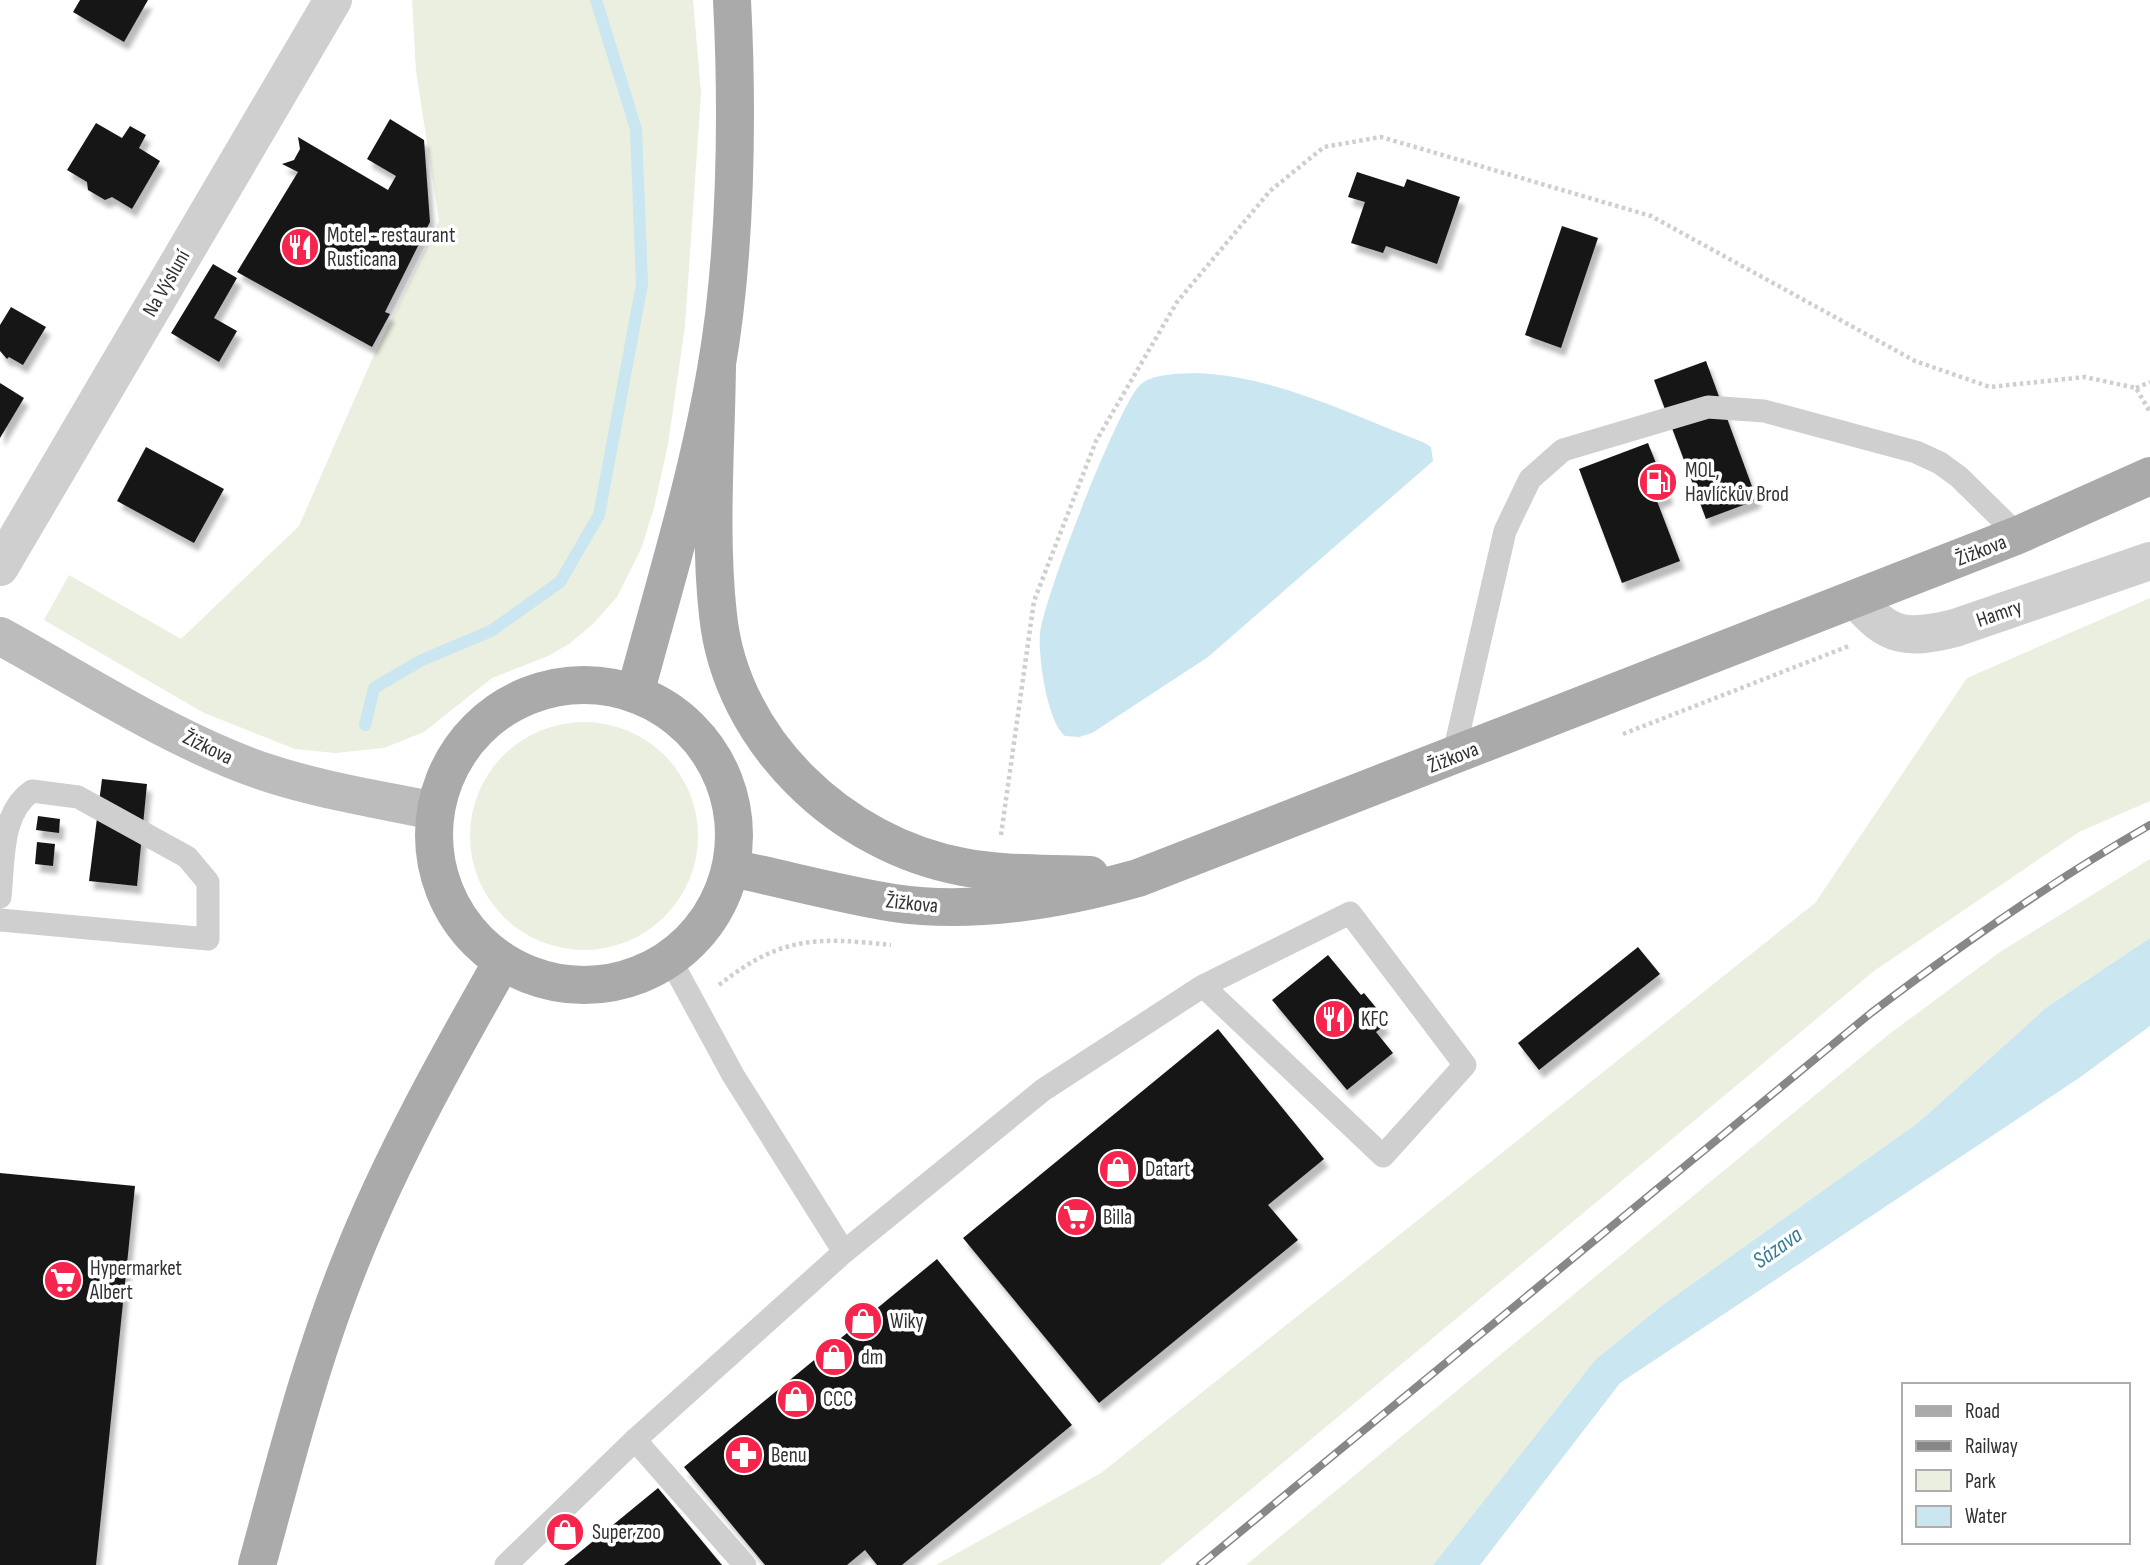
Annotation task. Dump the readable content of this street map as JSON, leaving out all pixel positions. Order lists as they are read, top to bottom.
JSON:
{
  "streets": {
    "main road": ["Žižkova"],
    "street": ["Na Výsluní", "Hamry"]
  },
  "crossings": [
    ["Žižkova", "Hamry"]
  ],
  "water": ["Sázava"],
  "places": {
    "restaurant": ["Motel - restaurant Rusticana", "KFC"],
    "fuel station": ["MOL, Havlíčkův Brod"],
    "shop": [
      "Datart",
      "Wiky",
      "dm",
      "CCC",
      "Super zoo"
    ],
    "supermarket": ["Billa", "Hypermarket Albert"],
    "pharmacy": ["Benu"]
  },
  "legend": [
    "Road",
    "Railway",
    "Park",
    "Water"
  ]
}
